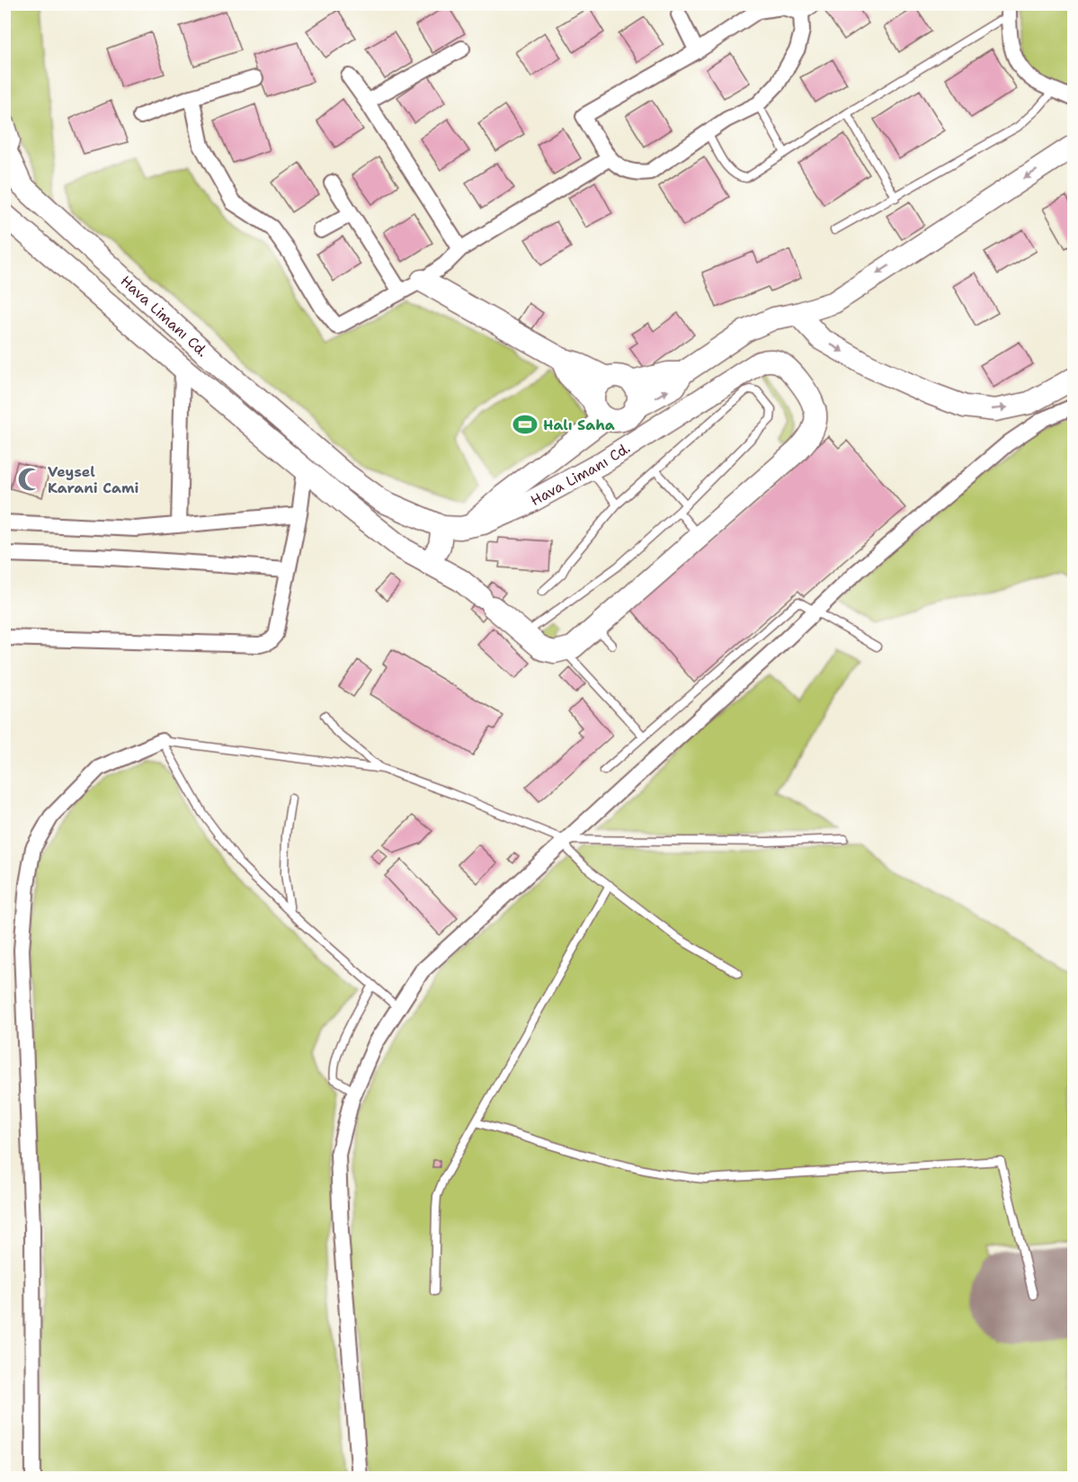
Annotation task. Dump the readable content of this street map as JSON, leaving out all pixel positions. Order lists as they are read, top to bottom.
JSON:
{
  "streets": {
    "street": ["Hava Limanı Cd."]
  },
  "places": {
    "sports": ["Halı Saha"],
    "mosque": ["Veysel Karani Cami"]
  }
}
